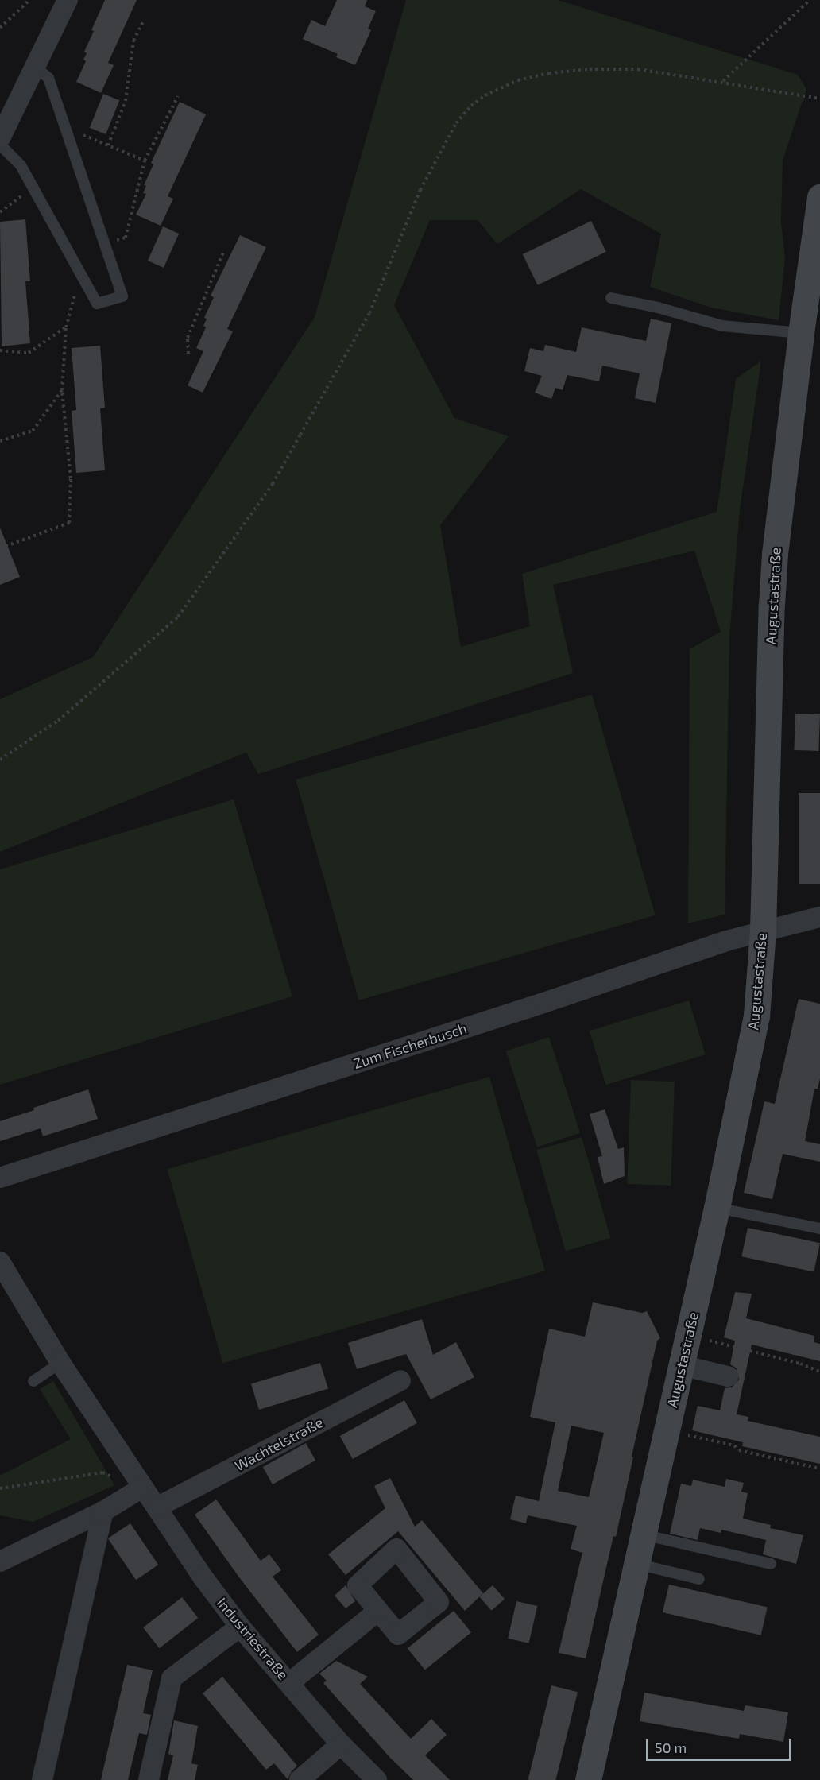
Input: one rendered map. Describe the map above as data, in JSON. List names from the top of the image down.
{
  "streets": {
    "main road": ["Augustastraße"],
    "street": ["Zum Fischerbusch", "Wachtelstraße", "Industriestraße"]
  },
  "crossings": [
    ["Augustastraße", "Zum Fischerbusch"],
    ["Wachtelstraße", "Industriestraße"]
  ],
  "scale_bar": "50 m"
}
